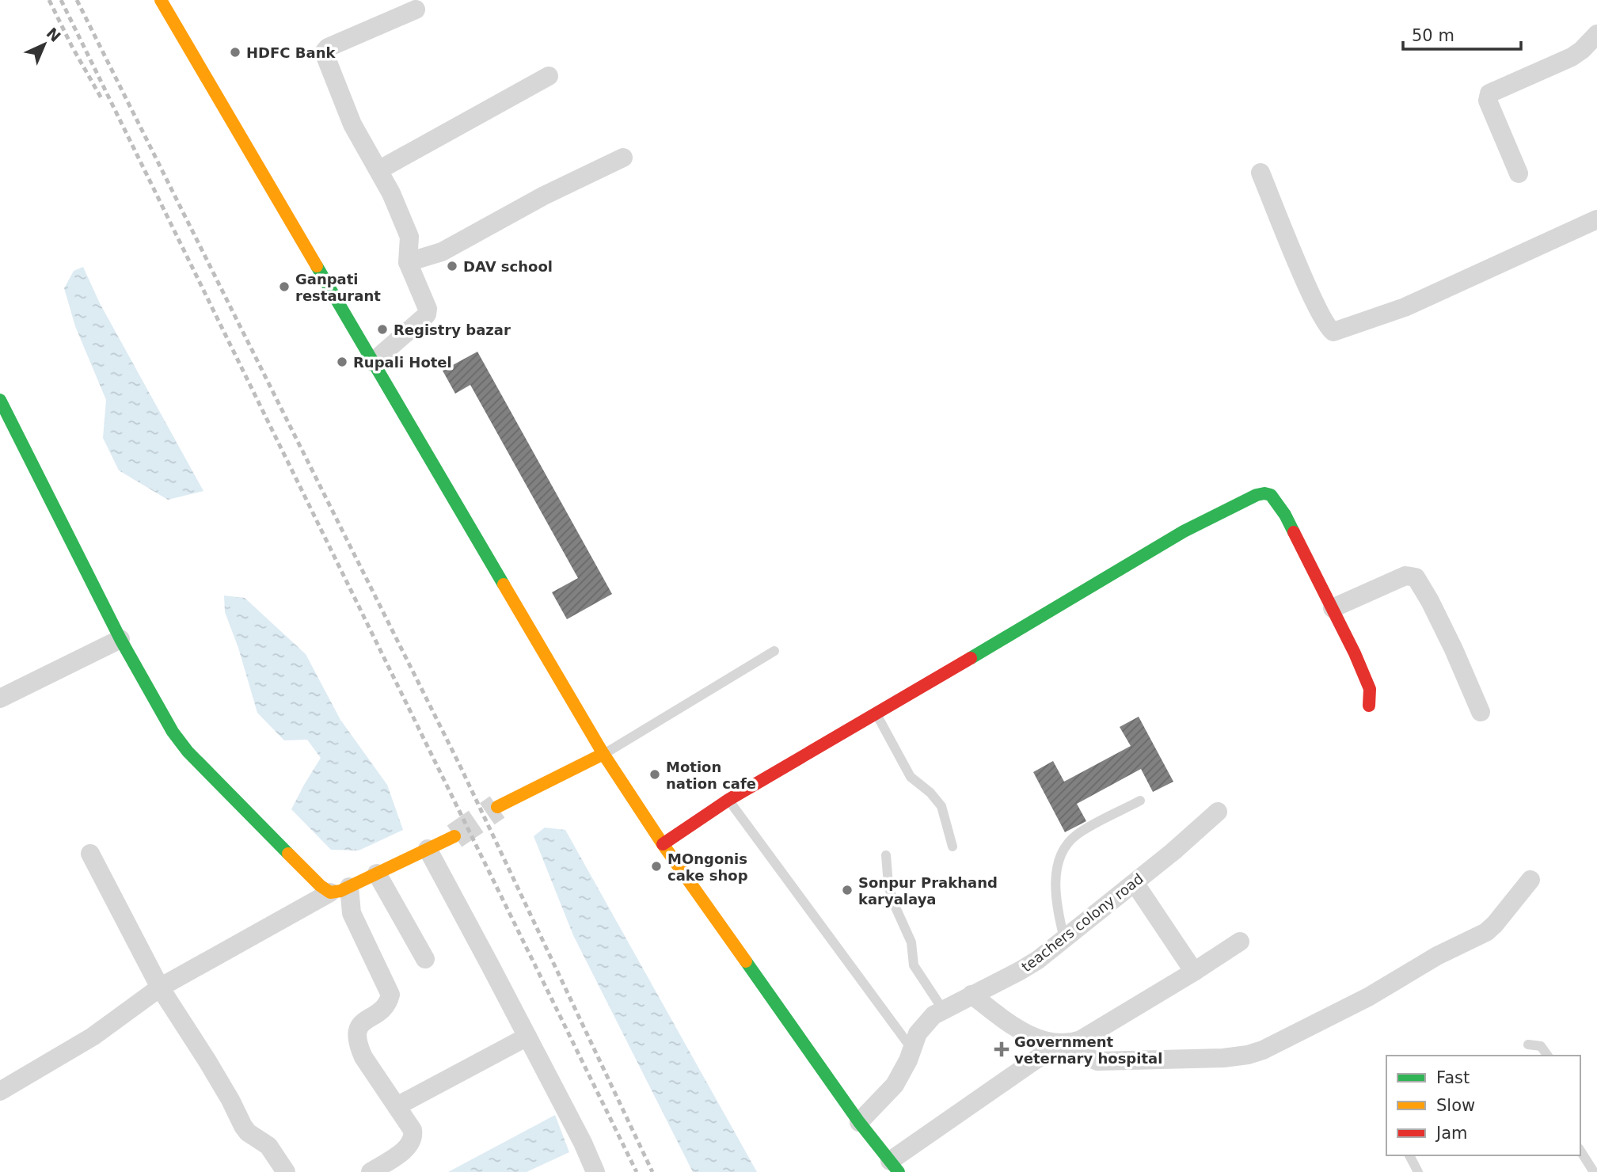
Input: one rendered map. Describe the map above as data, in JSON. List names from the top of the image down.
{
  "streets": {
    "street": ["teachers colony road"]
  },
  "places": {
    "other": [
      "HDFC Bank",
      "DAV school",
      "Ganpati restaurant",
      "Registry bazar",
      "Rupali Hotel",
      "Motion nation cafe",
      "MOngonis cake shop",
      "Sonpur Prakhand karyalaya"
    ],
    "health": ["Government veternary hospital"]
  },
  "legend": ["Fast", "Slow", "Jam"],
  "scale_bar": "50 m",
  "north": "top right"
}
